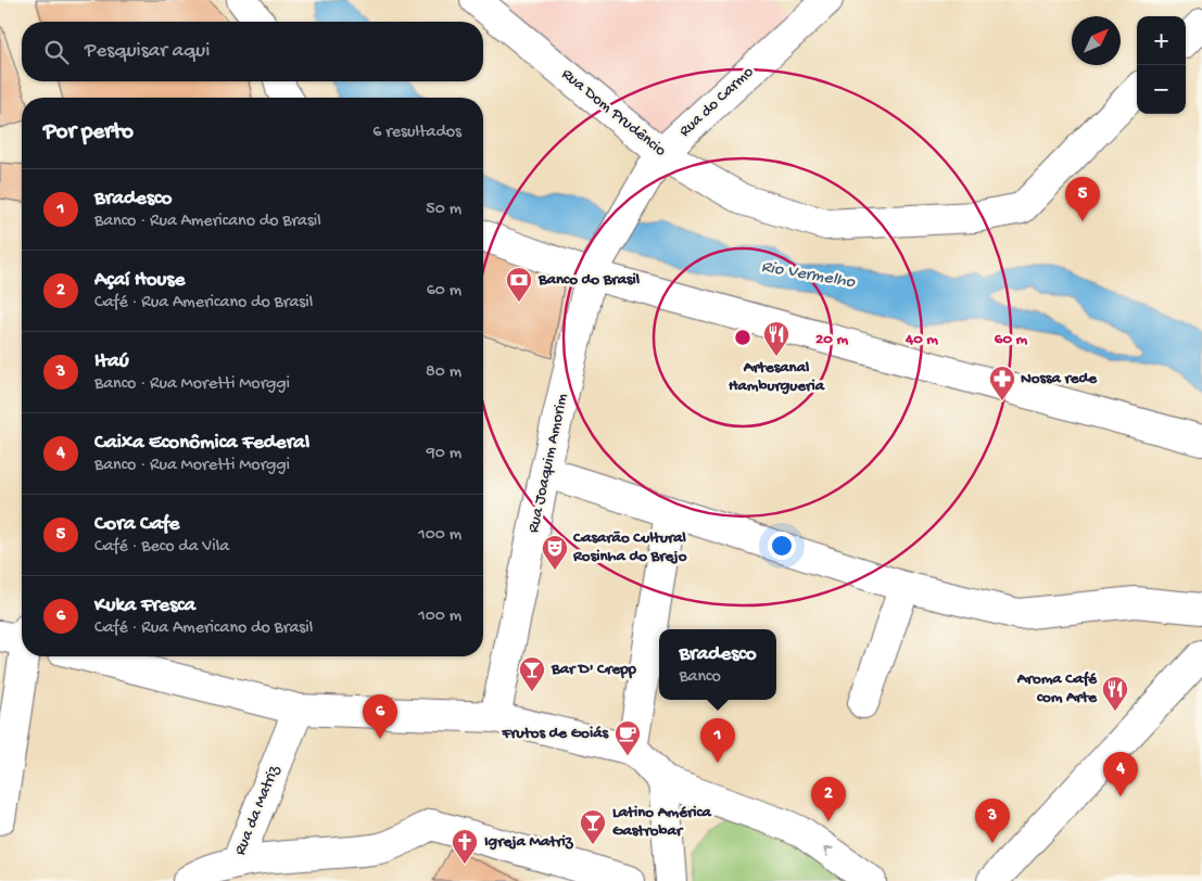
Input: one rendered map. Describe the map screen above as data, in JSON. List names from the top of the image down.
{
  "streets": {
    "street": [
      "Rua do Carmo",
      "Rua Dom Prudêncio",
      "Rua Joaquim Amorim",
      "Rua da Matriz"
    ]
  },
  "crossings": [
    ["Rua do Carmo", "Rua Dom Prudêncio"],
    ["Rua do Carmo", "Rua Joaquim Amorim"]
  ],
  "water": ["Rio Vermelho"],
  "places": {
    "bank": ["Banco do Brasil"],
    "restaurant": ["Artesanal Hamburgueria", "Aroma Café com Arte"],
    "pharmacy": ["Nossa rede"],
    "theatre": ["Casarão Cultural Rosinha do Brejo"],
    "bar": ["Bar D' Crepp", "Latino América Gastrobar"],
    "cafe": ["Frutos de Goiás"],
    "church": ["Igreja Matriz"]
  },
  "north": "top right",
  "page": {
    "map_buttons": ["+", "−"],
    "search": "Pesquisar aqui",
    "heading": ["Por perto", "6 resultados"],
    "list": [
      {
        "mark": "1",
        "name": "Bradesco",
        "note": "Banco · Rua Americano do Brasil",
        "value": "50 m"
      },
      {
        "mark": "2",
        "name": "Açaí House",
        "note": "Café · Rua Americano do Brasil",
        "value": "60 m"
      },
      {
        "mark": "3",
        "name": "Itaú",
        "note": "Banco · Rua Moretti Morggi",
        "value": "80 m"
      },
      {
        "mark": "4",
        "name": "Caixa Econômica Federal",
        "note": "Banco · Rua Moretti Morggi",
        "value": "90 m"
      },
      {
        "mark": "5",
        "name": "Cora Cafe",
        "note": "Café · Beco da Vila",
        "value": "100 m"
      },
      {
        "mark": "6",
        "name": "Kuka Fresca",
        "note": "Café · Rua Americano do Brasil",
        "value": "100 m"
      }
    ],
    "pins": [
      "5",
      "6",
      "1",
      "4",
      "2",
      "3"
    ],
    "popup": ["Bradesco", "Banco"]
  },
  "rings": ["20 m", "40 m", "60 m"]
}
